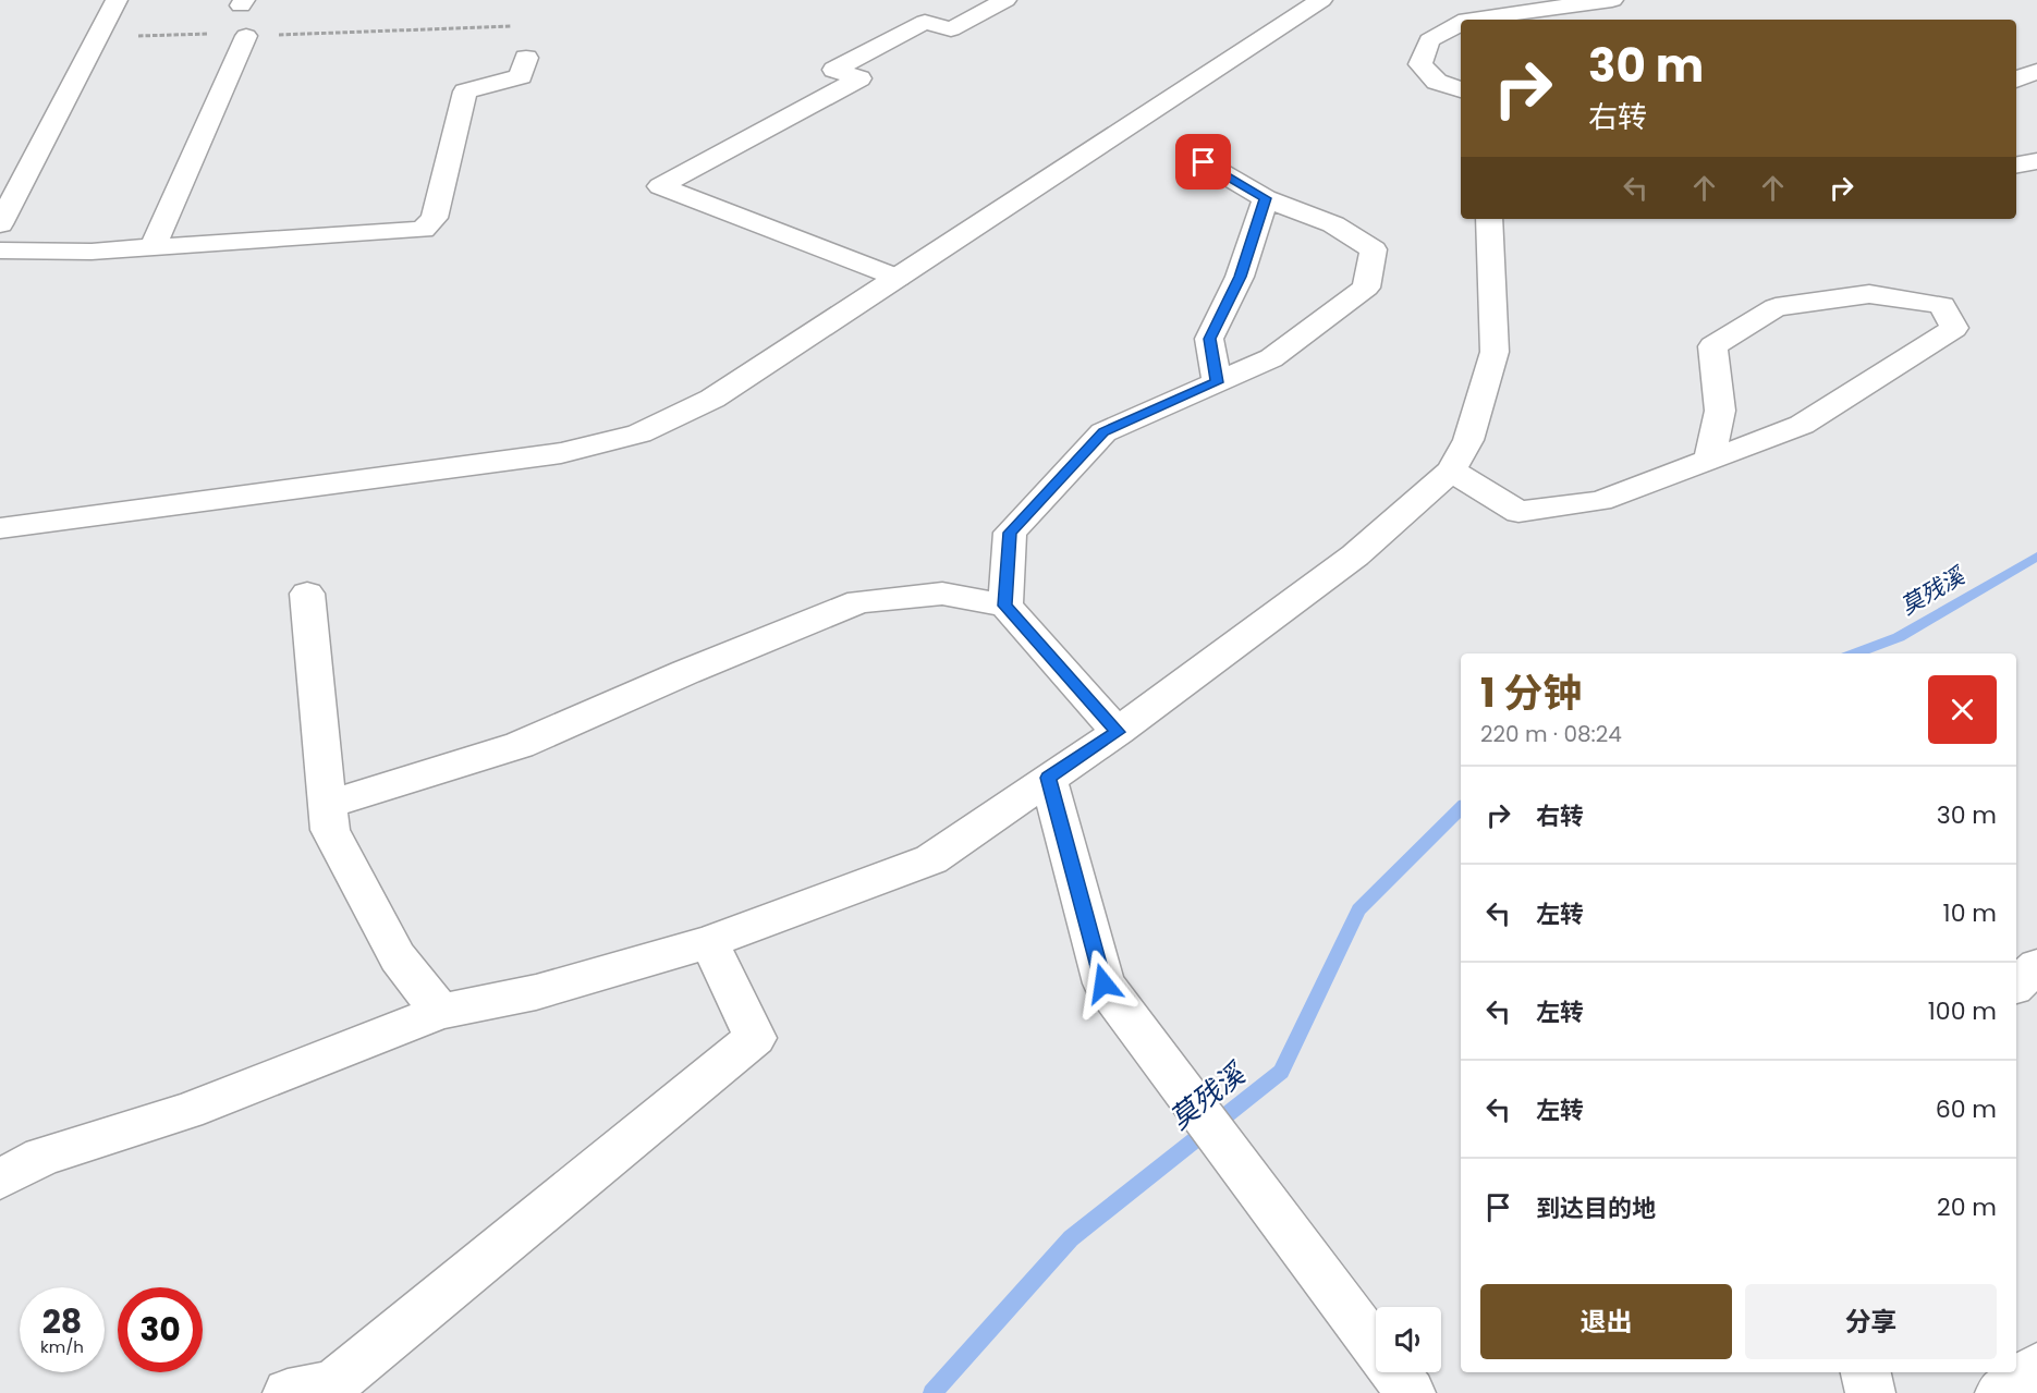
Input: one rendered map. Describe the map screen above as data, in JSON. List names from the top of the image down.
{
  "water": ["莫残溪"],
  "page": {
    "turn": ["30 m", "右转"],
    "heading": ["1 分钟", "220 m · 08:24"],
    "list": [
      {
        "name": "右转",
        "value": "30 m"
      },
      {
        "name": "左转",
        "value": "10 m"
      },
      {
        "name": "左转",
        "value": "100 m"
      },
      {
        "name": "左转",
        "value": "60 m"
      },
      {
        "name": "到达目的地",
        "value": "20 m"
      }
    ],
    "buttons": ["退出", "分享"],
    "speed": "28 km/h",
    "limit": "30"
  }
}
